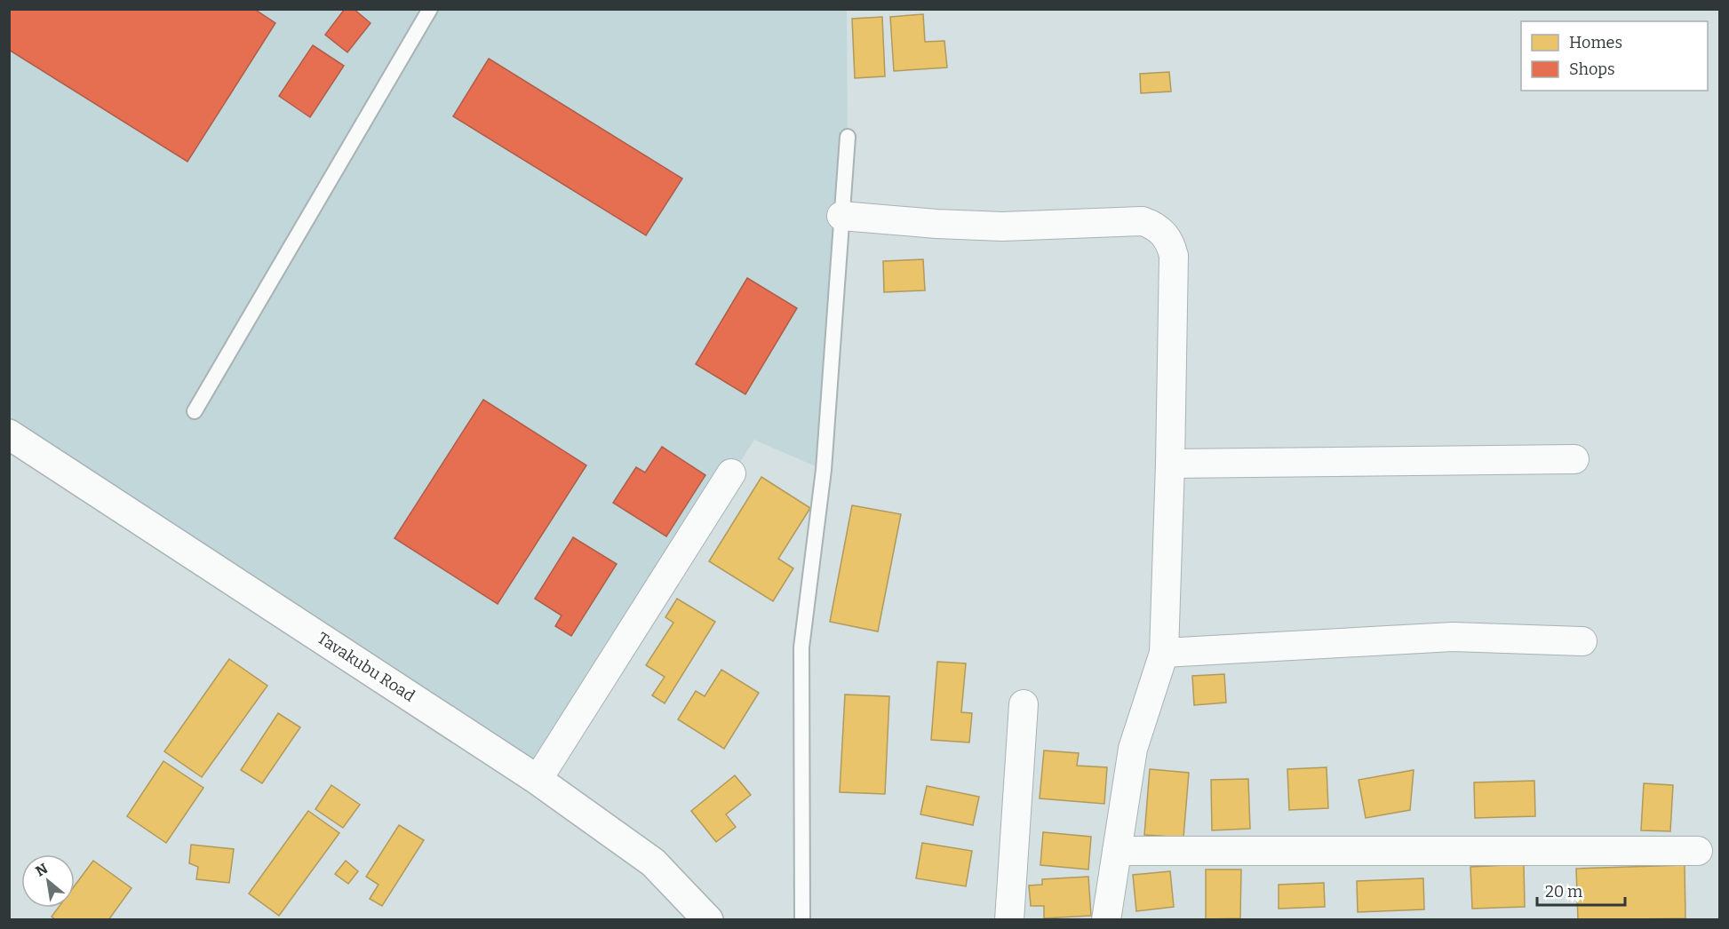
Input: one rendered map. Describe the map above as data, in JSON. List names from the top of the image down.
{
  "streets": {
    "main road": ["Tavakubu Road"]
  },
  "legend": ["Homes", "Shops"],
  "scale_bar": "20 m",
  "north": "top left"
}
